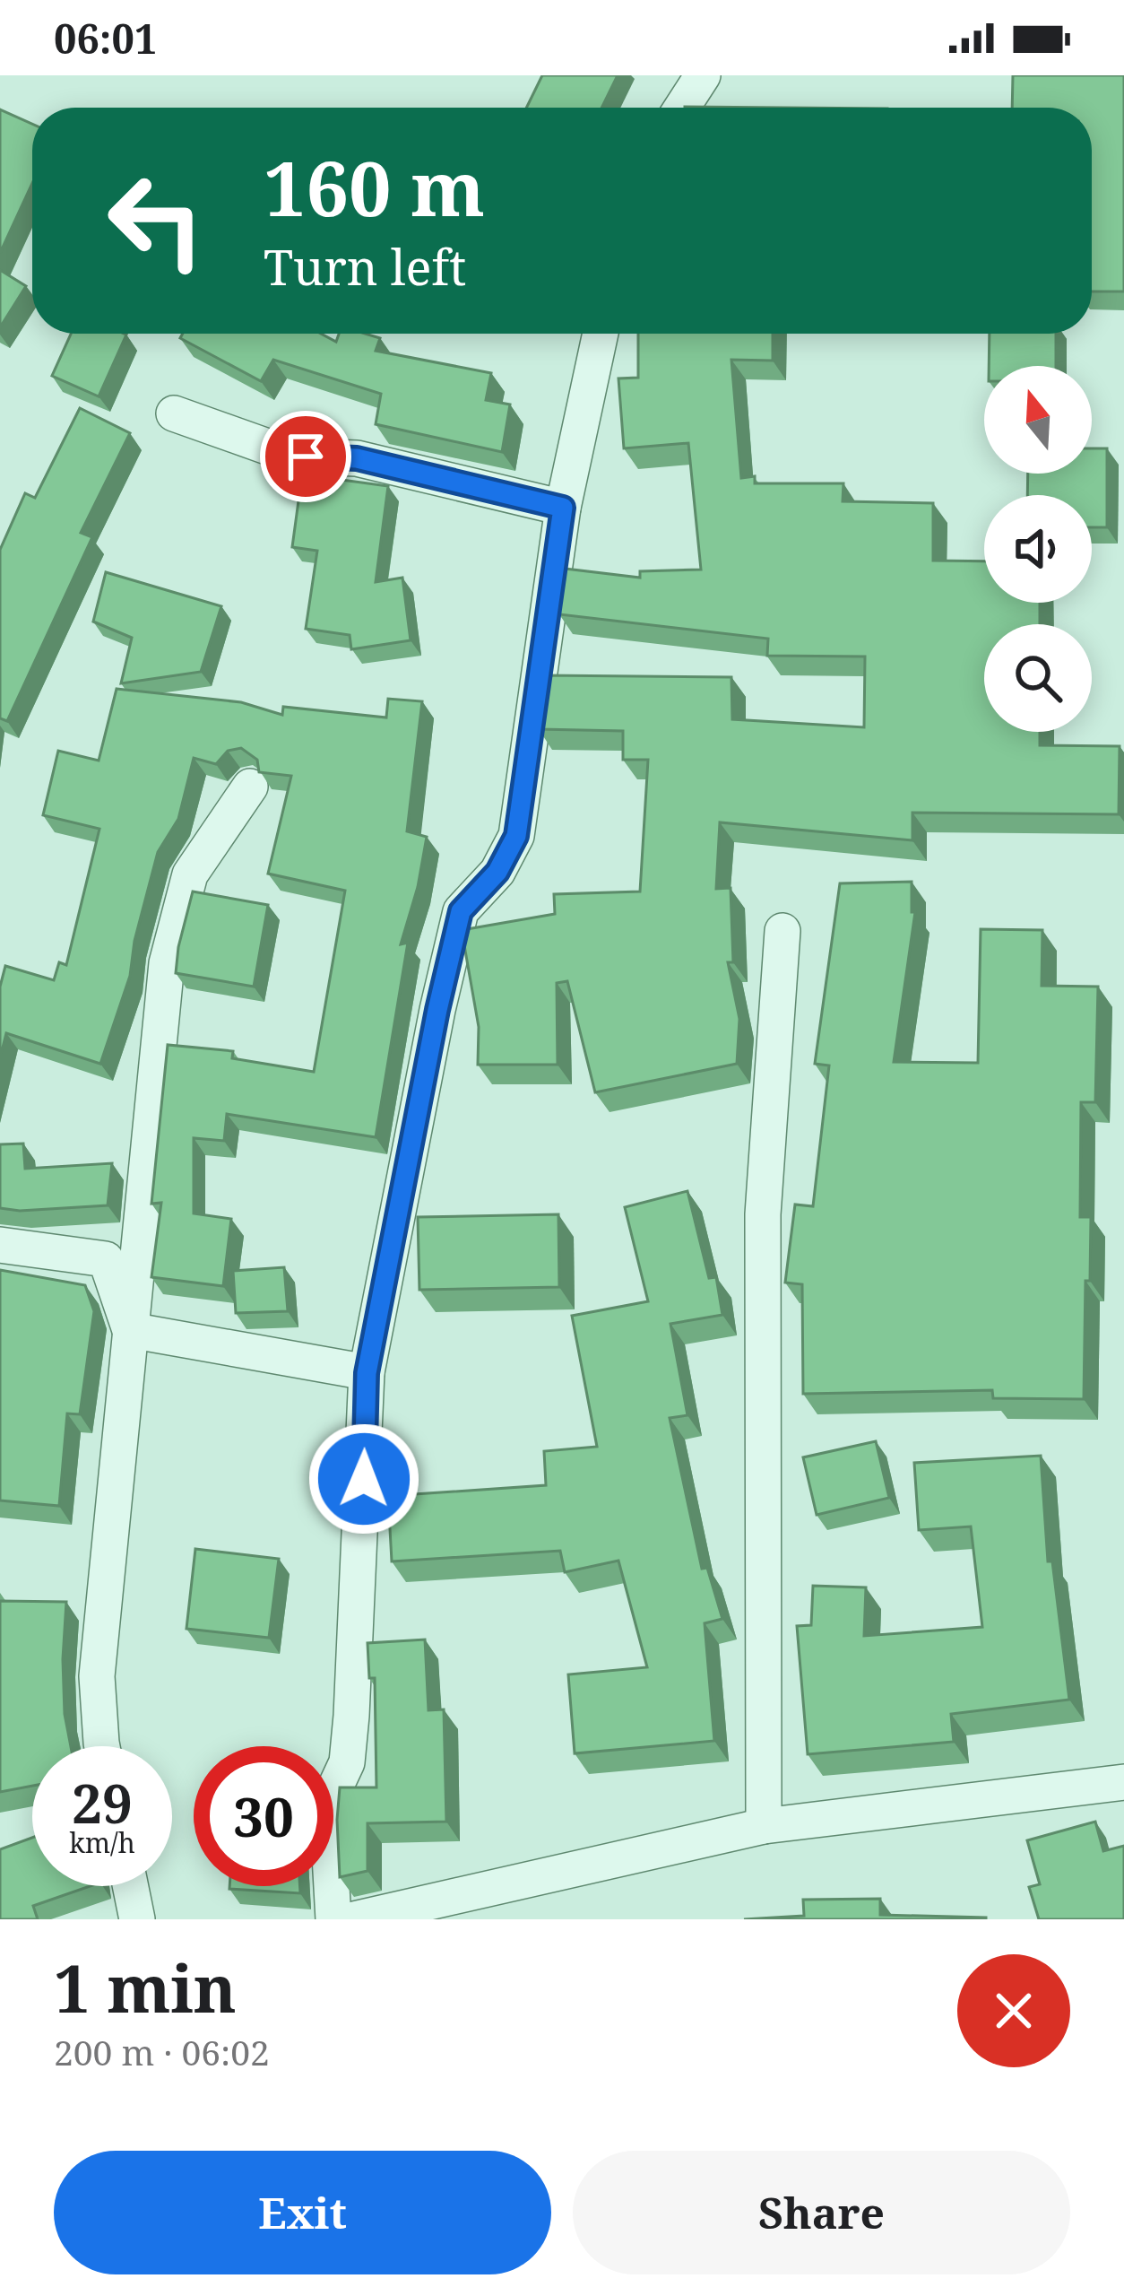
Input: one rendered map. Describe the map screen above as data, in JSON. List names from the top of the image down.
{
  "north": "top",
  "page": {
    "status": "06:01",
    "turn": ["160 m", "Turn left"],
    "speed": "29 km/h",
    "limit": "30",
    "heading": ["1 min", "200 m · 06:02"],
    "buttons": ["Exit", "Share"]
  }
}
